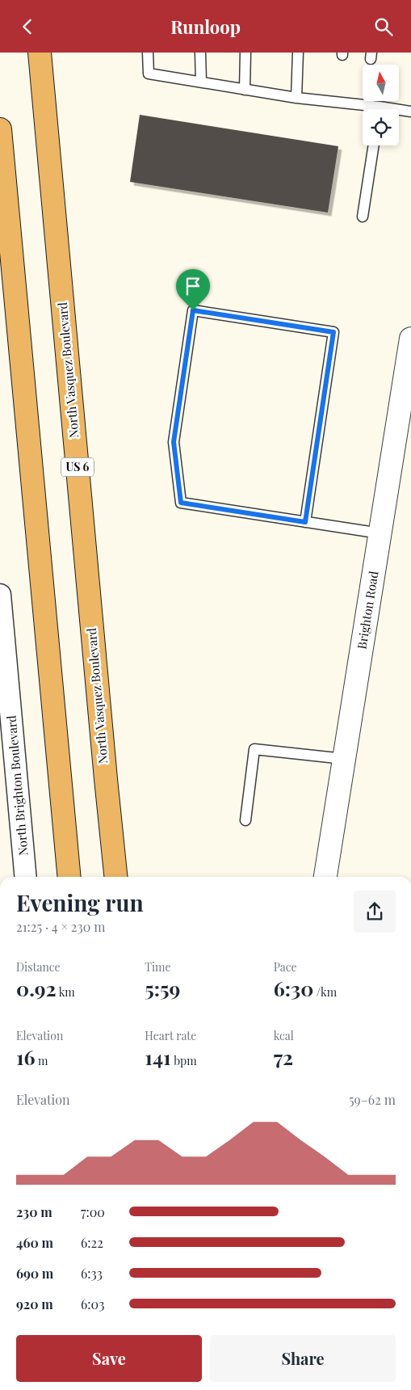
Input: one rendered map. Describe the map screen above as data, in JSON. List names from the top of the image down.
{
  "streets": {
    "highway": ["North Vasquez Boulevard", "US 6"],
    "street": ["Brighton Road", "North Brighton Boulevard"]
  },
  "north": "top",
  "page": {
    "header": "Runloop",
    "heading": ["Evening run", "21:25 · 4 × 230 m"],
    "stats": [
      ["Distance", "0.92 km"],
      ["Time", "5:59"],
      ["Pace", "6:30 /km"],
      ["Elevation", "16 m"],
      ["Heart rate", "141 bpm"],
      ["kcal", "72"]
    ],
    "chart": ["Elevation", "59–62 m"],
    "list": [
      {
        "name": "230 m",
        "note": "7:00"
      },
      {
        "name": "460 m",
        "note": "6:22"
      },
      {
        "name": "690 m",
        "note": "6:33"
      },
      {
        "name": "920 m",
        "note": "6:03"
      }
    ],
    "buttons": ["Save", "Share"]
  }
}
